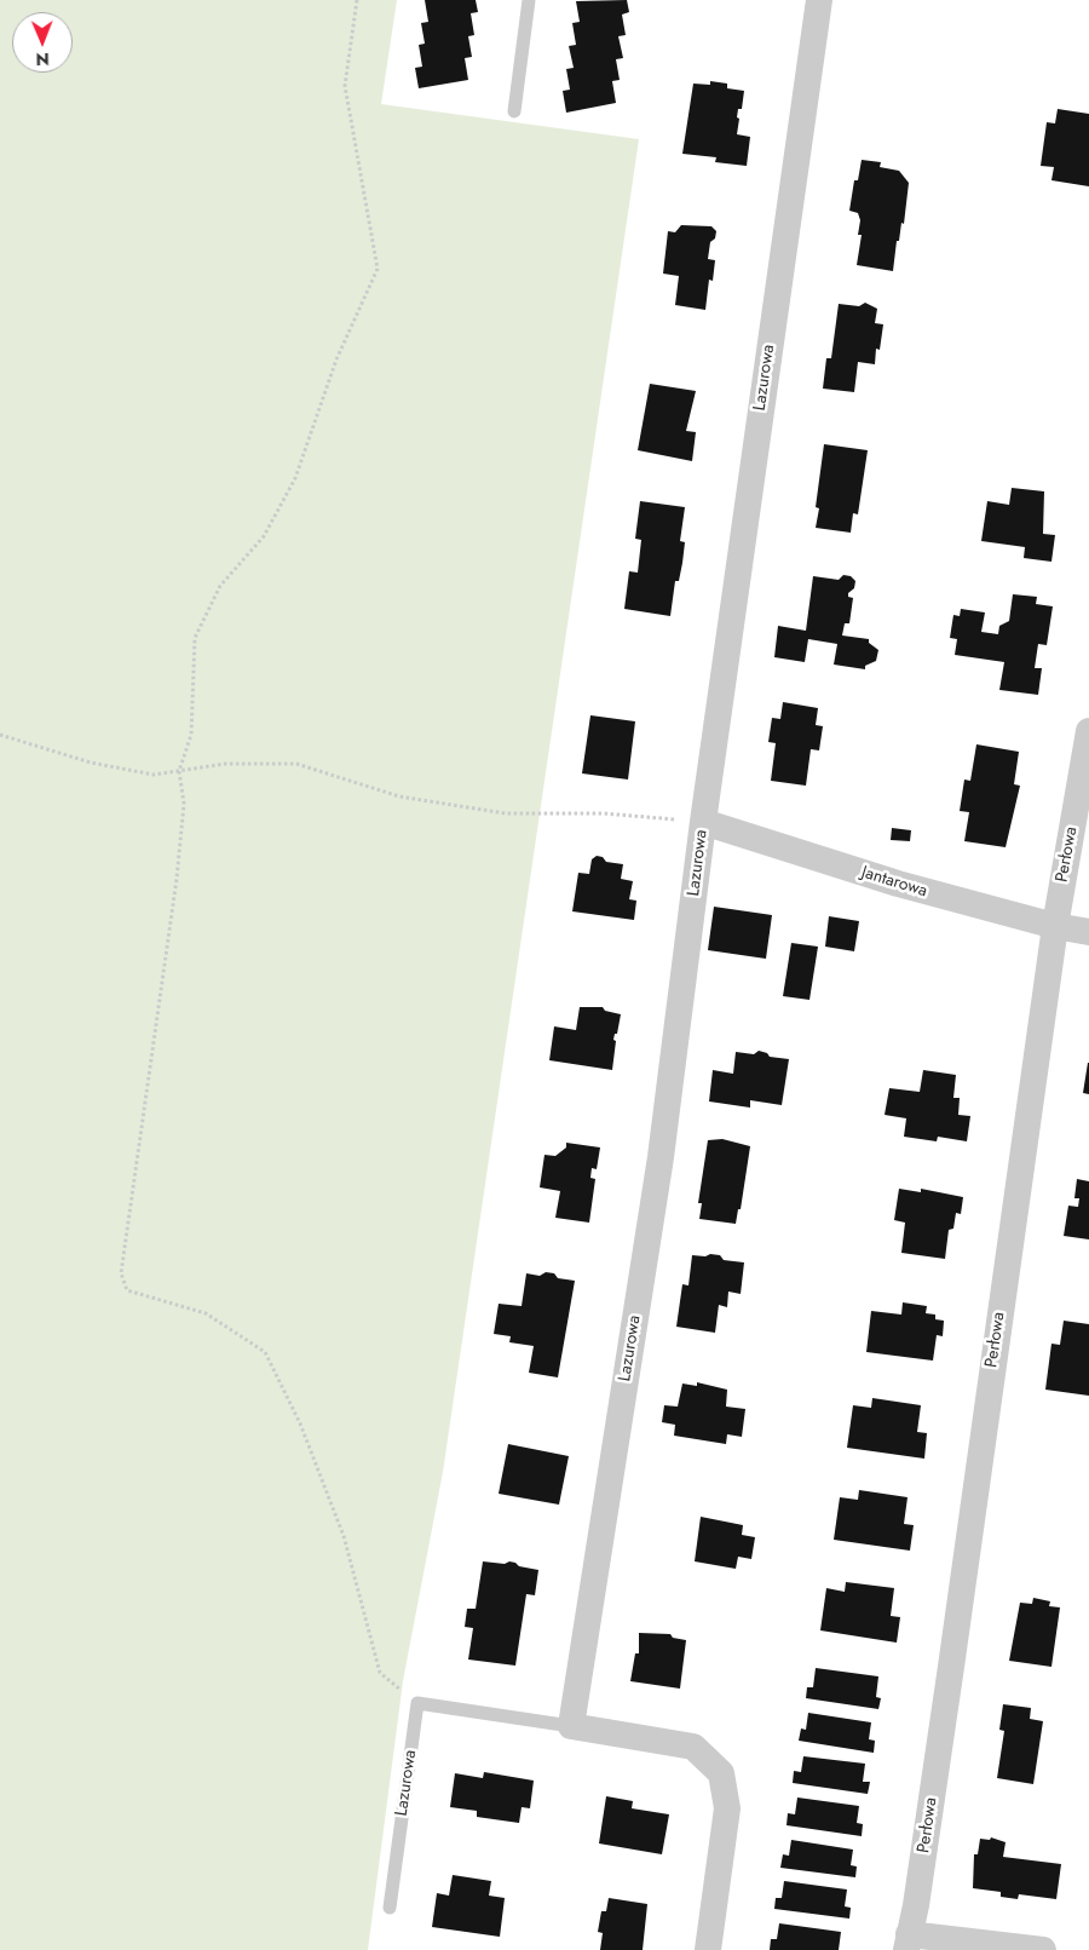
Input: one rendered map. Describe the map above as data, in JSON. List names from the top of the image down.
{
  "streets": {
    "street": ["Lazurowa", "Perłowa", "Jantarowa"]
  },
  "crossings": [
    ["Lazurowa", "Jantarowa"],
    ["Perłowa", "Jantarowa"]
  ],
  "north": "bottom"
}
